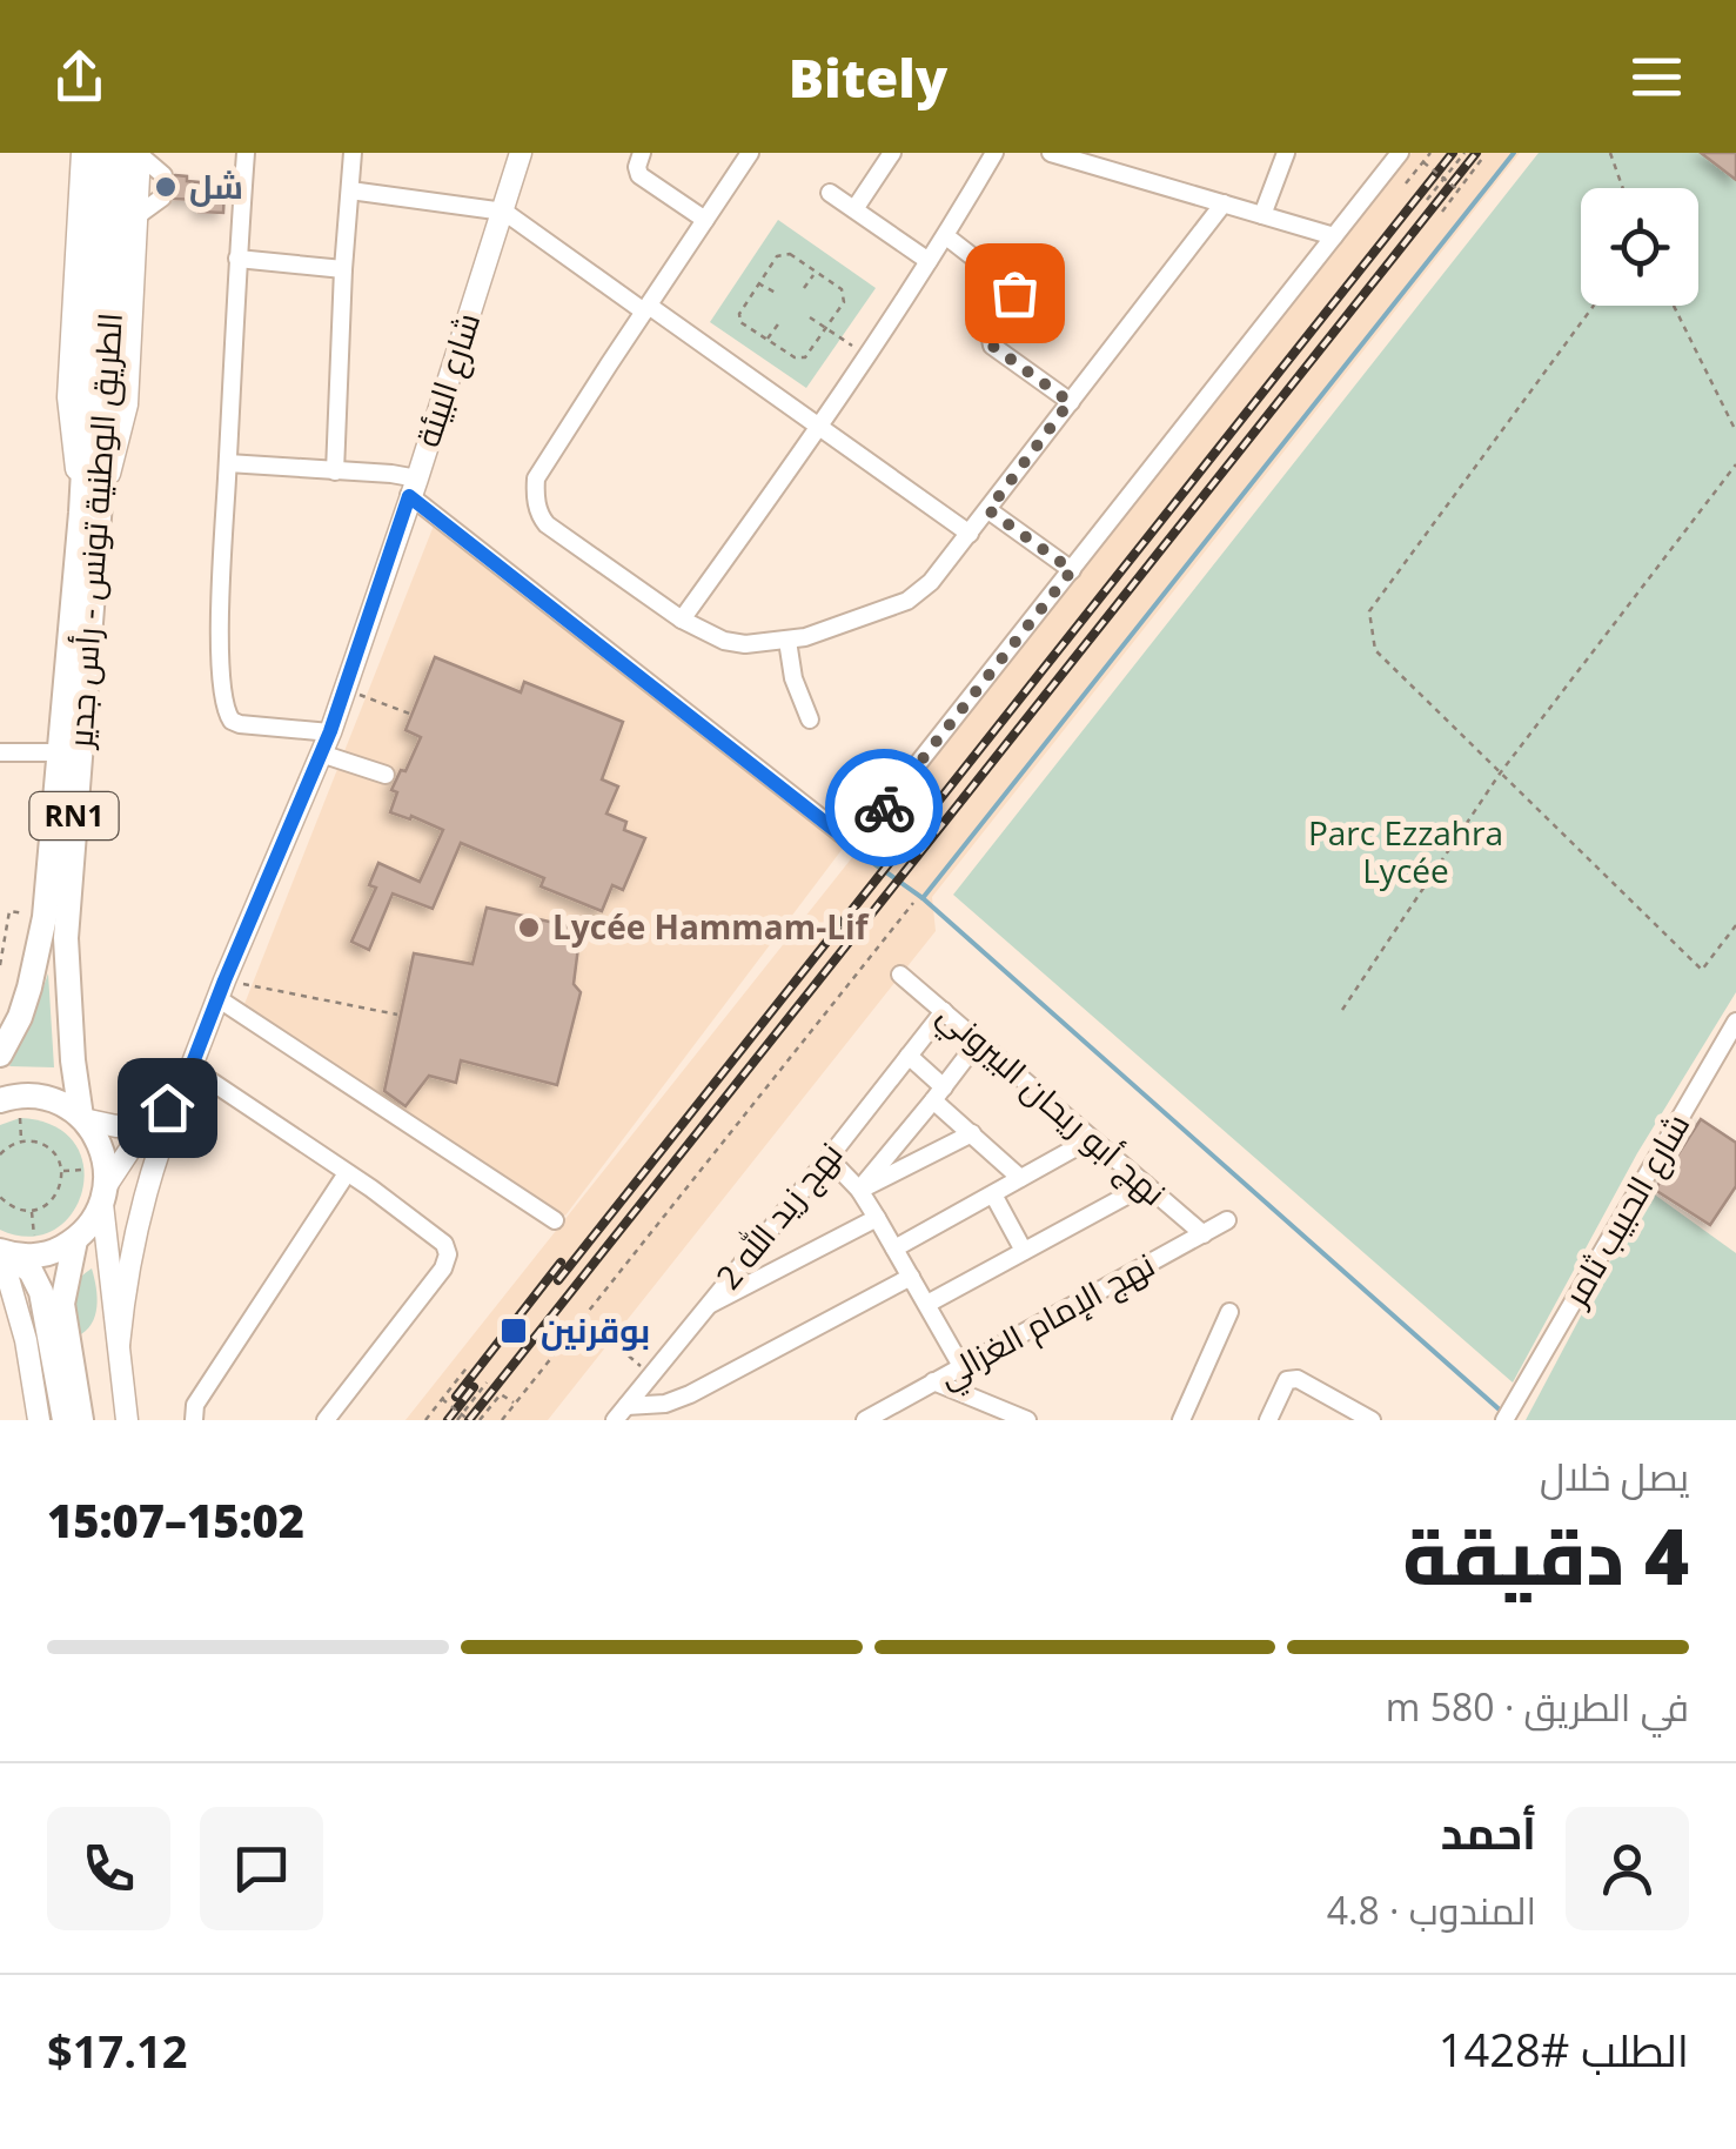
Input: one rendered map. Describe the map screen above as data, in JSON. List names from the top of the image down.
{
  "streets": {
    "highway": ["الطريق الوطنية تونس - رأس جدير", "RN1"],
    "main road": ["شارع البيئة"],
    "street": [
      "نهج أبو ريحان البيروني",
      "شارع الحبيب ثامر",
      "نهج زيد الله 2",
      "نهج الإمام الغزالي"
    ]
  },
  "crossings": [
    ["شارع البيئة", "RN1"],
    ["الطريق الوطنية تونس - رأس جدير", "RN1"],
    ["نهج أبو ريحان البيروني", "نهج زيد الله 2"],
    ["نهج أبو ريحان البيروني", "نهج الإمام الغزالي"]
  ],
  "parks": ["Parc Ezzahra Lycée"],
  "places": {
    "other": ["شل", "Lycée Hammam-Lif"],
    "transit": ["بوقرنين"]
  },
  "page": {
    "header": "Bitely",
    "heading": ["4 دقيقة", "يصل خلال", "15:02–15:07"],
    "panel": [
      "أحمد",
      "المندوب · 4.8",
      "الطلب #1428",
      "$17.12"
    ],
    "bar": "في الطريق · 580 m"
  }
}
